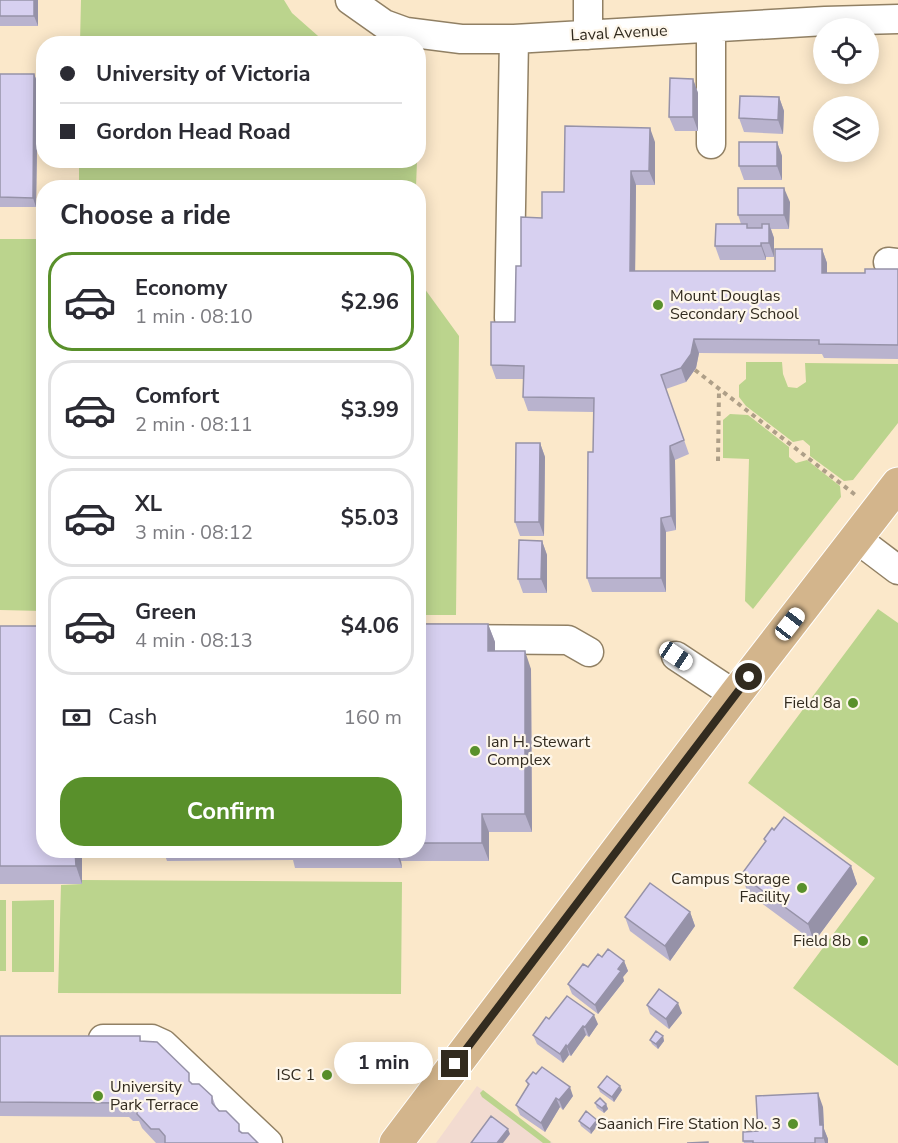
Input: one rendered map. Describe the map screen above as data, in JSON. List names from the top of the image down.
{
  "streets": {
    "street": ["Laval Avenue"]
  },
  "places": [
    "Mount Douglas Secondary School",
    "Field 8a",
    "Ian H. Stewart Complex",
    "Campus Storage Facility",
    "Field 8b",
    "ISC 1",
    "University Park Terrace",
    "Saanich Fire Station No. 3"
  ],
  "page": {
    "banner": ["University of Victoria", "Gordon Head Road"],
    "heading": "Choose a ride",
    "list": [
      {
        "name": "Economy",
        "note": "1 min · 08:10",
        "value": "$2.96"
      },
      {
        "name": "Comfort",
        "note": "2 min · 08:11",
        "value": "$3.99"
      },
      {
        "name": "XL",
        "note": "3 min · 08:12",
        "value": "$5.03"
      },
      {
        "name": "Green",
        "note": "4 min · 08:13",
        "value": "$4.06"
      }
    ],
    "pay": ["Cash", "160 m"],
    "buttons": "Confirm",
    "bubble": "1 min"
  }
}
